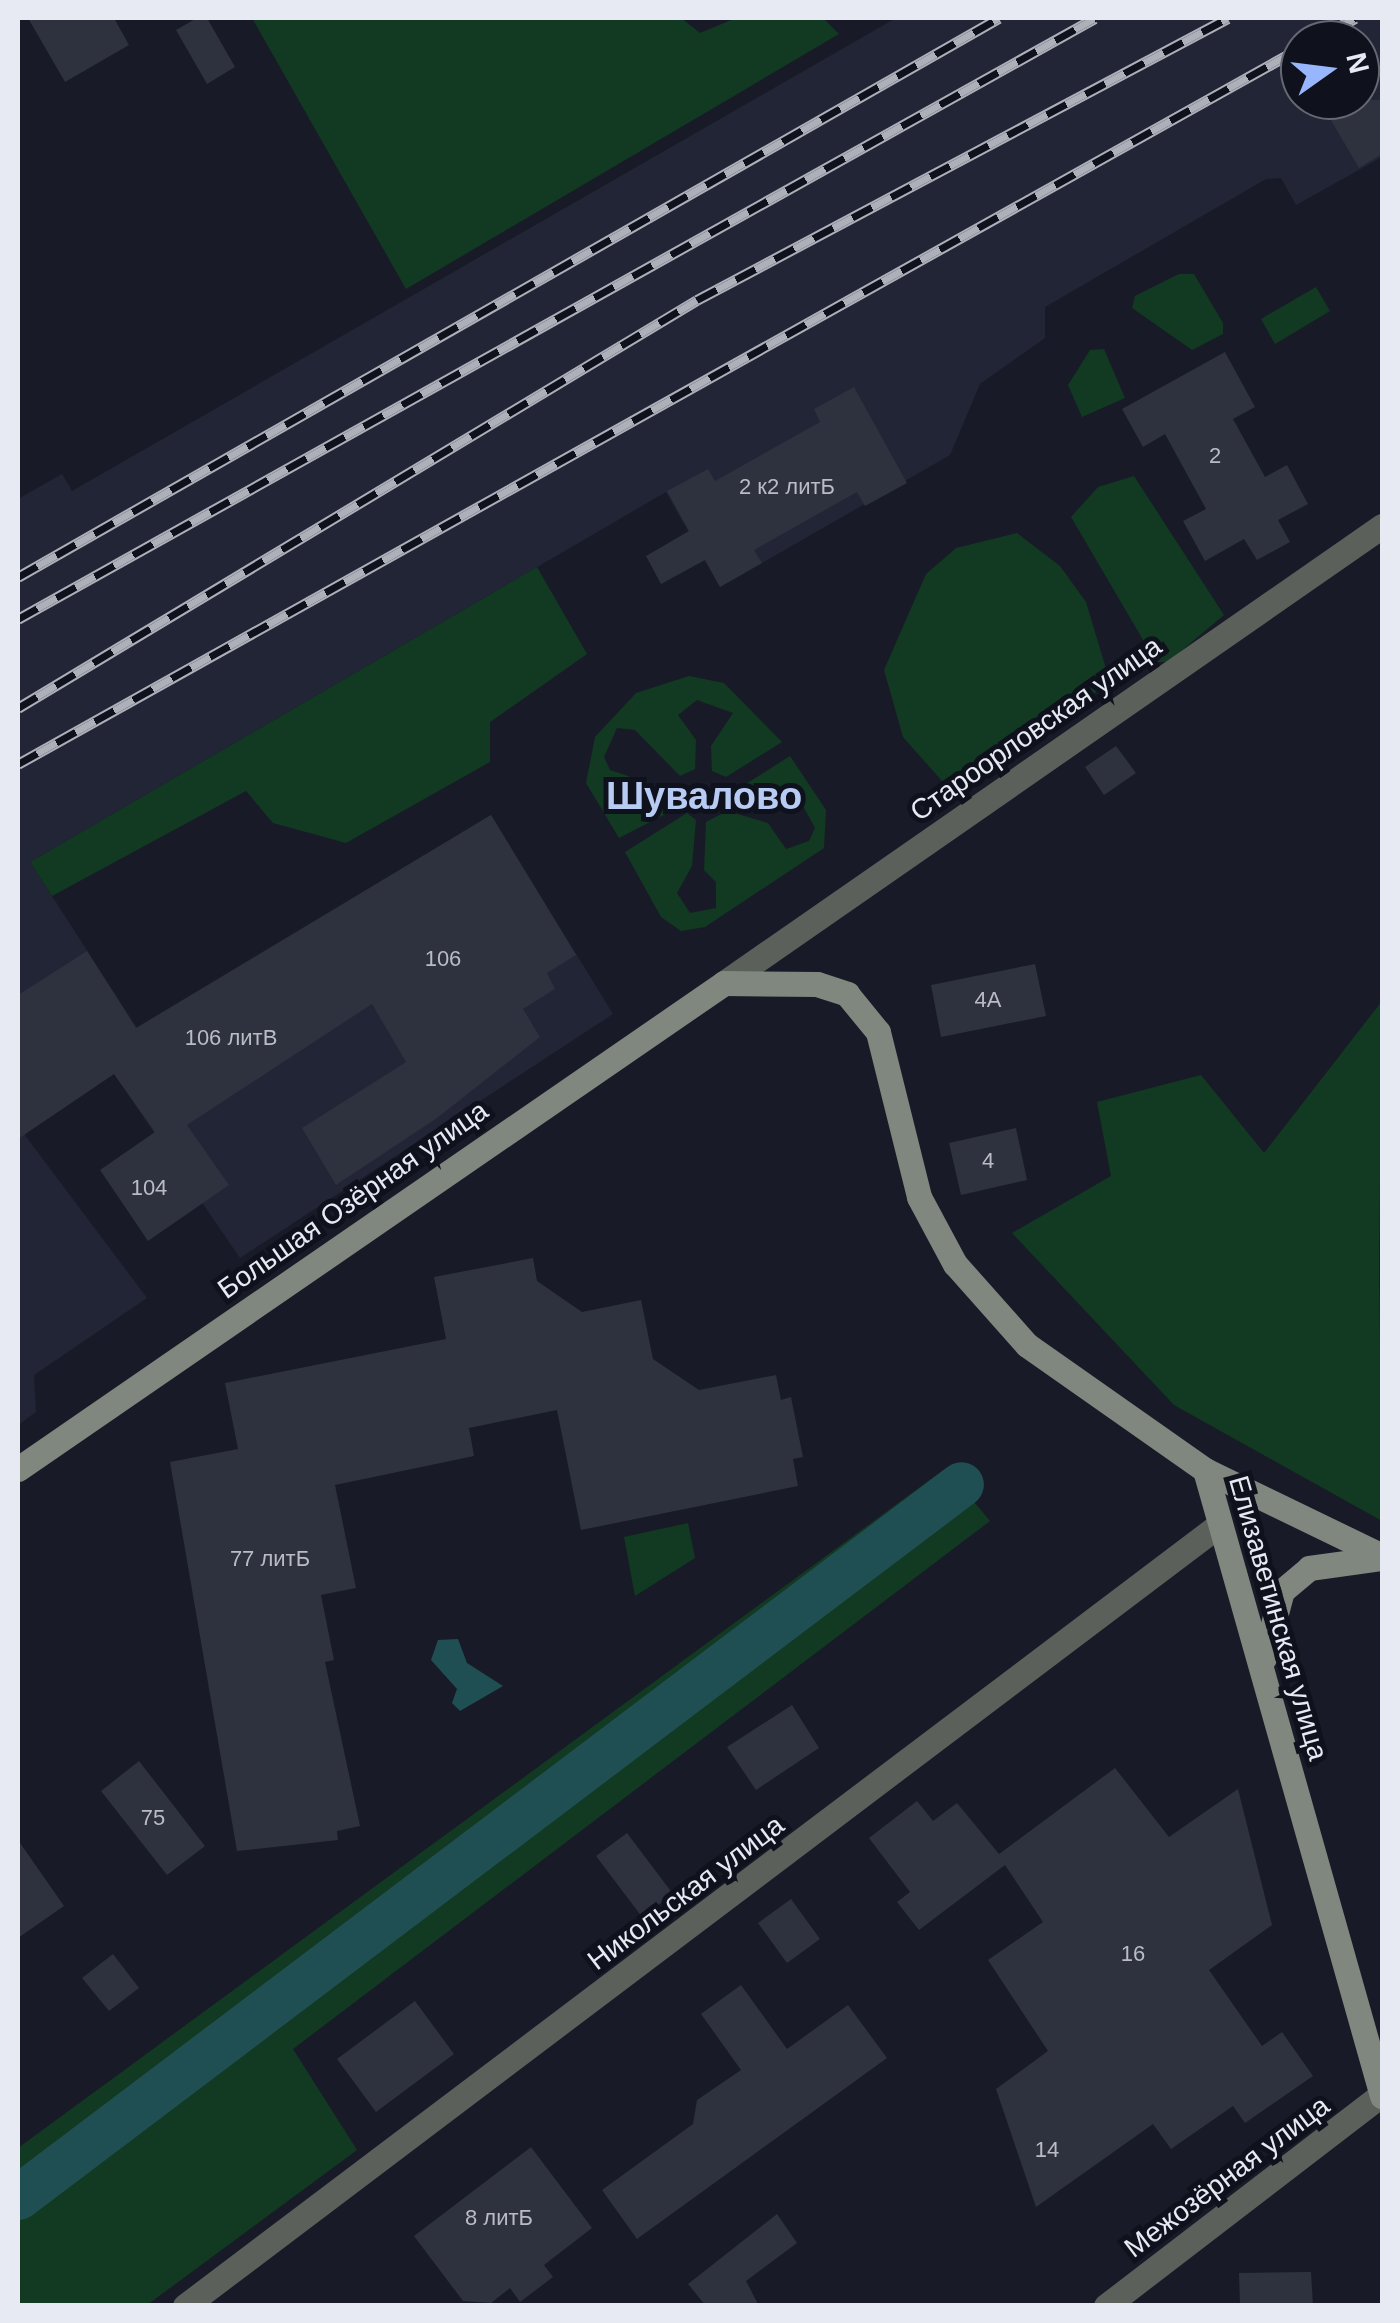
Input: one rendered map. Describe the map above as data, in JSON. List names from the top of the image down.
{
  "streets": {
    "street": [
      "Староорловская улица",
      "Большая Озёрная улица",
      "Елизаветинская улица",
      "Никольская улица",
      "Межозёрная улица"
    ]
  },
  "crossings": [
    ["Староорловская улица", "Большая Озёрная улица"],
    ["Староорловская улица", "Елизаветинская улица"],
    ["Большая Озёрная улица", "Елизаветинская улица"],
    ["Елизаветинская улица", "Никольская улица"],
    ["Елизаветинская улица", "Межозёрная улица"]
  ],
  "districts": ["Шувалово"],
  "house_numbers": [
    "2",
    "2 к2 литБ",
    "106",
    "4А",
    "106 литВ",
    "4",
    "104",
    "77 литБ",
    "75",
    "16",
    "14",
    "8 литБ"
  ],
  "north": "right"
}
